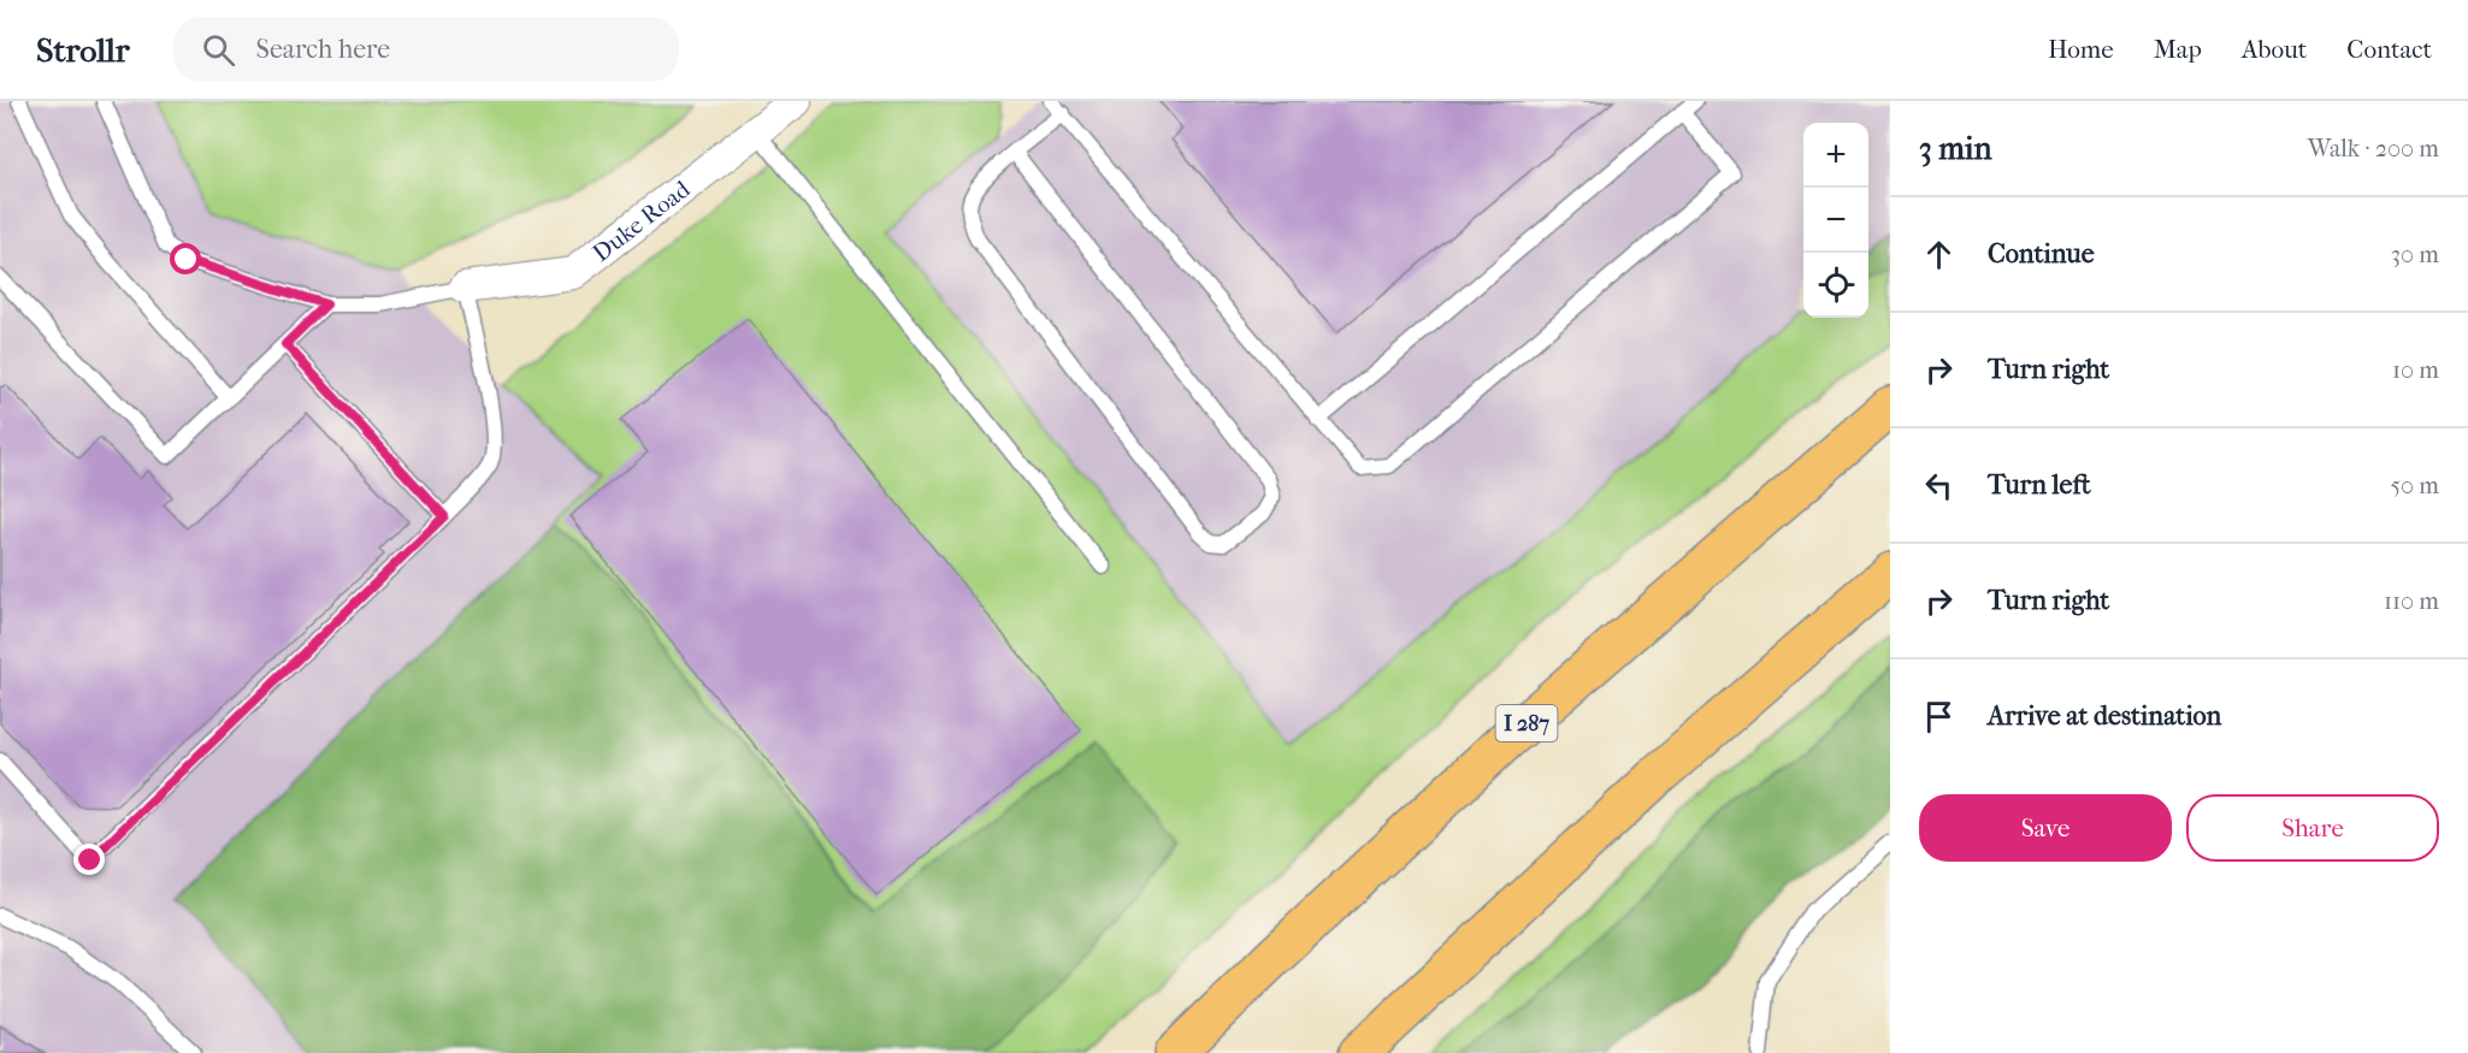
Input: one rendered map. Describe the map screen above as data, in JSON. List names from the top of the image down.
{
  "streets": {
    "highway": ["I 287"],
    "street": ["Duke Road"]
  },
  "page": {
    "header": "Strollr",
    "search": "Search here",
    "nav": [
      "Home",
      "Map",
      "About",
      "Contact"
    ],
    "heading": ["3 min", "Walk · 200 m"],
    "map_buttons": ["+", "−"],
    "list": [
      ["Continue", "30 m"],
      ["Turn right", "10 m"],
      ["Turn left", "50 m"],
      ["Turn right", "110 m"],
      "Arrive at destination"
    ],
    "buttons": ["Save", "Share"]
  }
}
